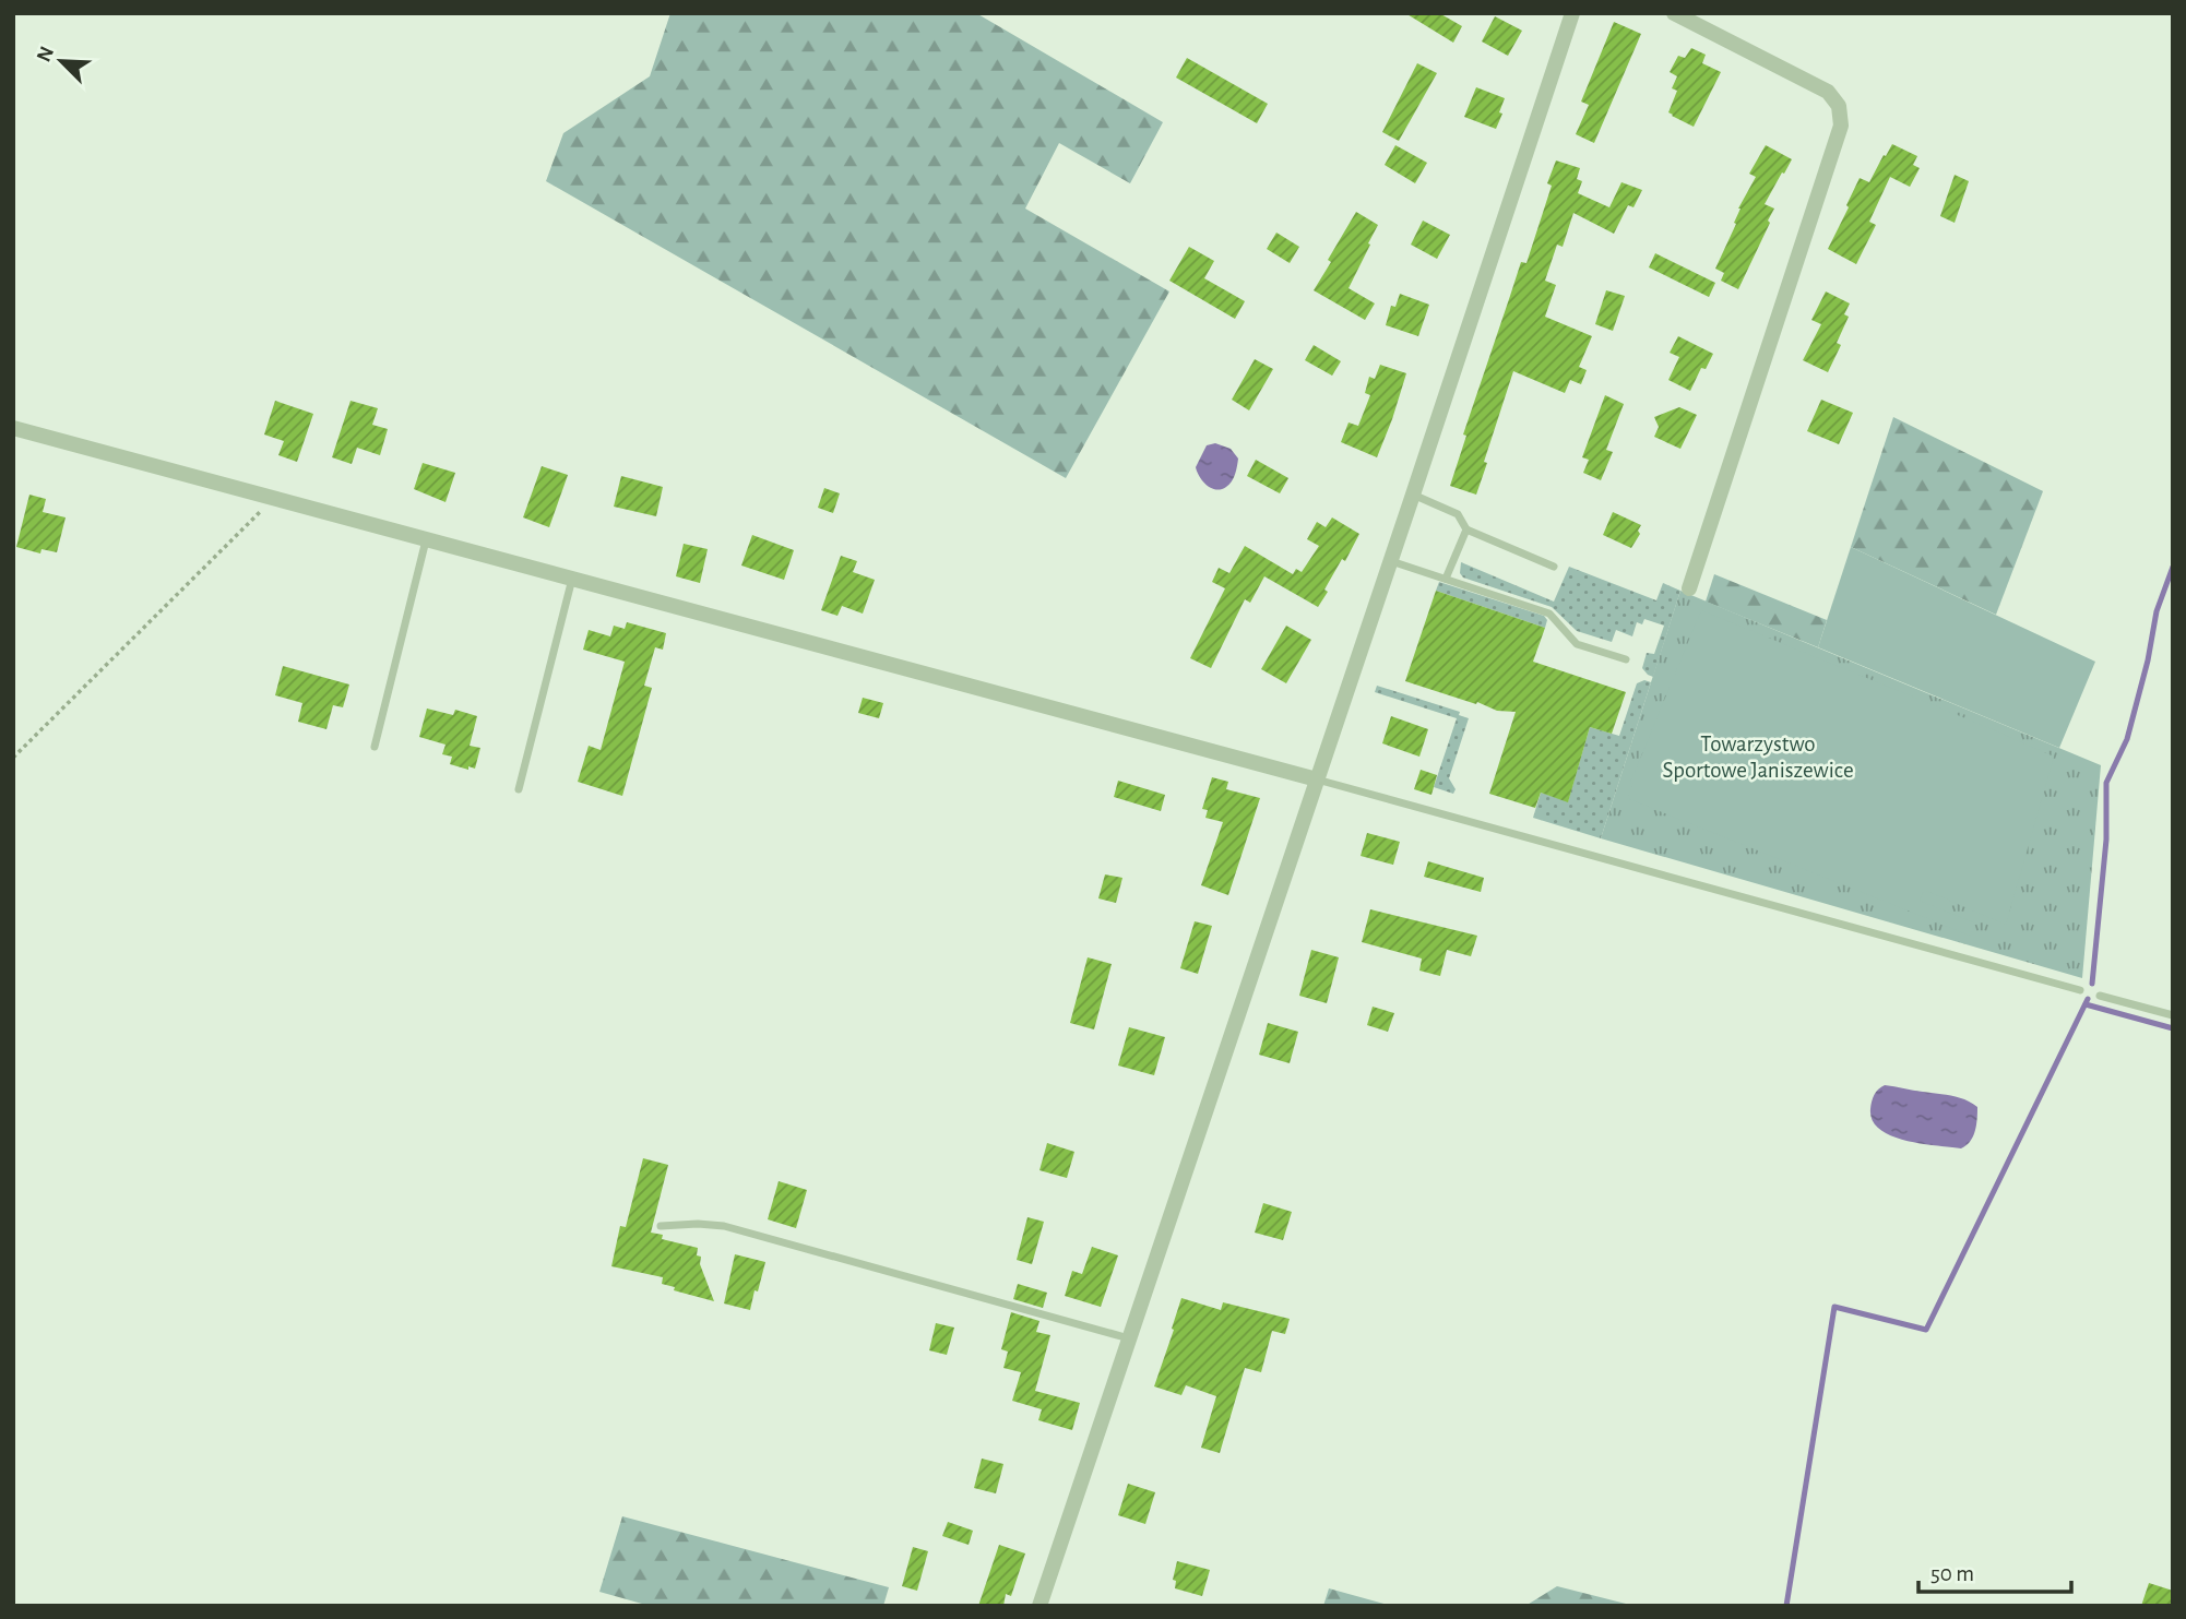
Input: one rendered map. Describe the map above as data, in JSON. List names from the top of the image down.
{
  "parks": ["Towarzystwo Sportowe Janiszewice"],
  "scale_bar": "50 m",
  "north": "top left"
}
